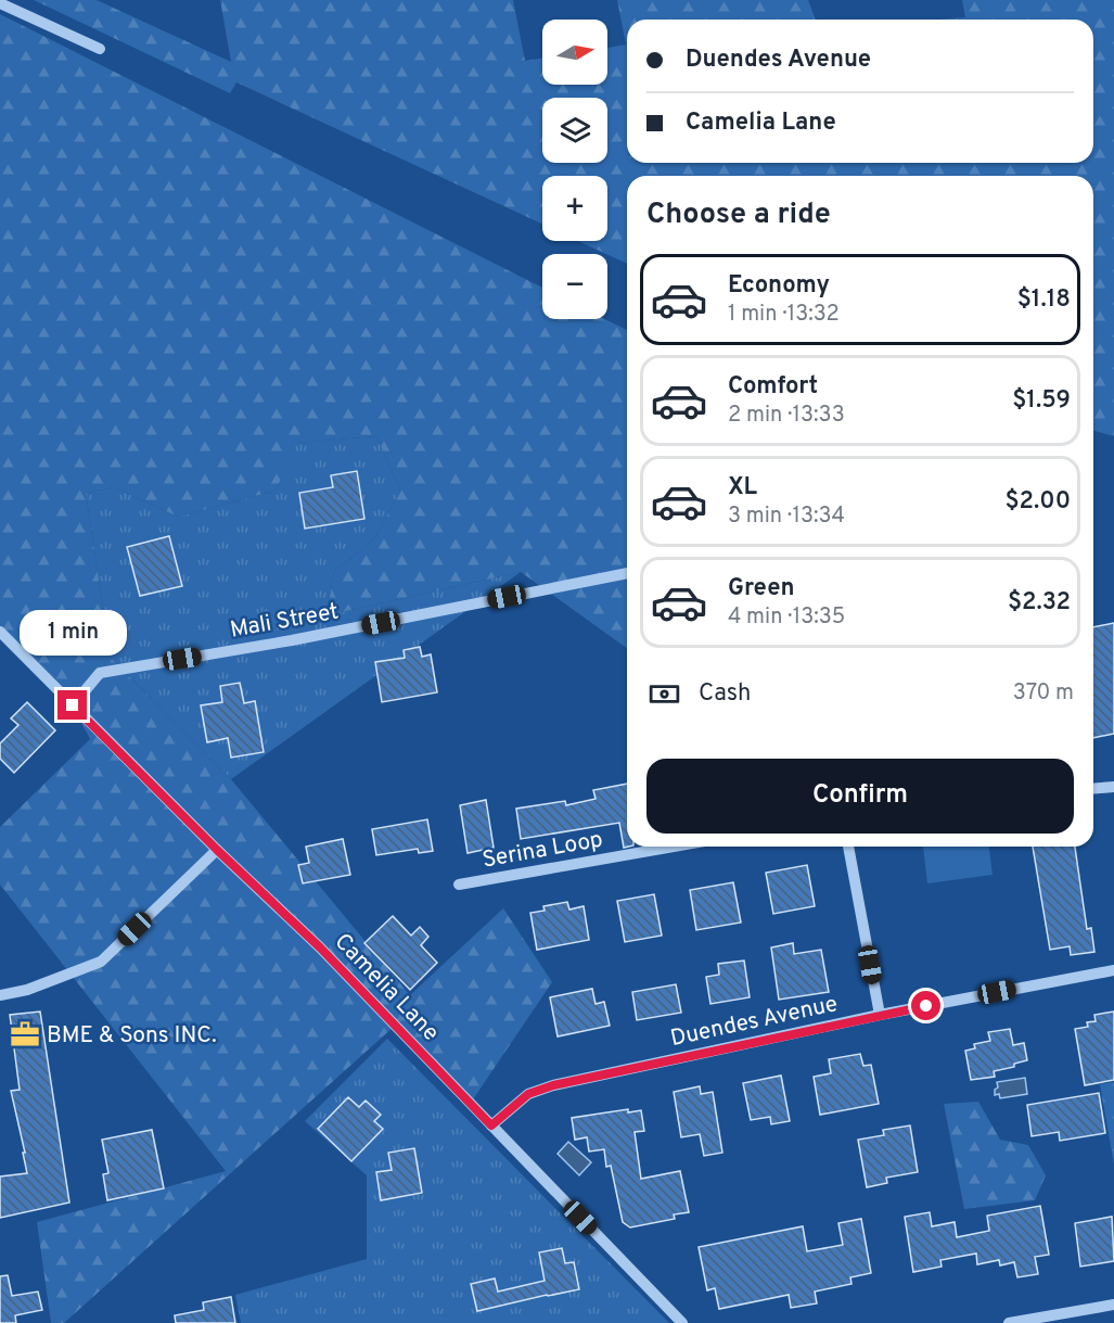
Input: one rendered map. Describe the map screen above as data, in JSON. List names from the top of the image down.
{
  "streets": {
    "street": [
      "Mali Street",
      "Serina Loop",
      "Camelia Lane",
      "Duendes Avenue"
    ]
  },
  "crossings": [
    ["Mali Street", "Camelia Lane"],
    ["Camelia Lane", "Duendes Avenue"]
  ],
  "places": {
    "office": ["BME & Sons INC."]
  },
  "north": "right",
  "page": {
    "map_buttons": ["+", "−"],
    "banner": ["Duendes Avenue", "Camelia Lane"],
    "heading": "Choose a ride",
    "list": [
      {
        "name": "Economy",
        "note": "1 min · 13:32",
        "value": "$1.18"
      },
      {
        "name": "Comfort",
        "note": "2 min · 13:33",
        "value": "$1.59"
      },
      {
        "name": "XL",
        "note": "3 min · 13:34",
        "value": "$2.00"
      },
      {
        "name": "Green",
        "note": "4 min · 13:35",
        "value": "$2.32"
      }
    ],
    "bubble": "1 min",
    "pay": ["Cash", "370 m"],
    "buttons": "Confirm"
  }
}
